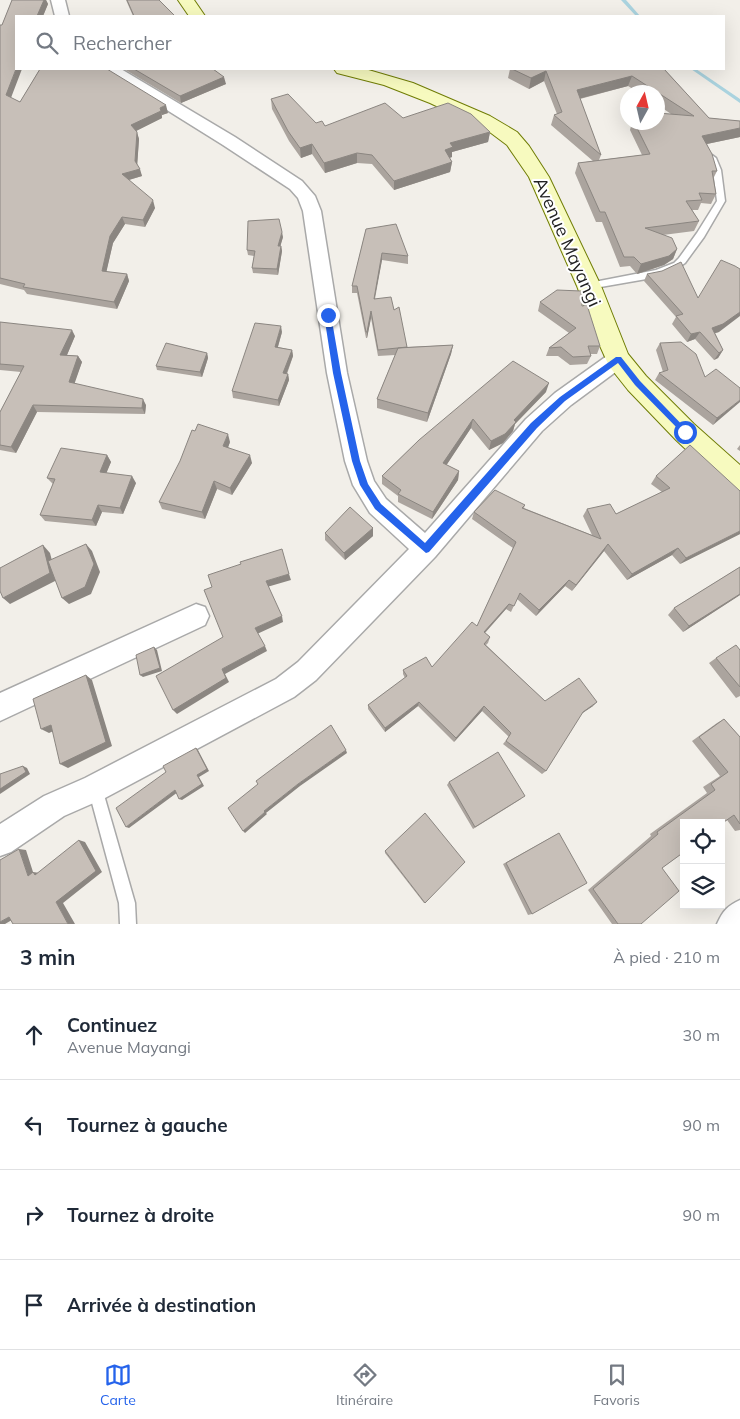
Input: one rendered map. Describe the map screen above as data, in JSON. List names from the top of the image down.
{
  "streets": {
    "street": ["Avenue Mayangi"]
  },
  "north": "top",
  "page": {
    "search": "Rechercher",
    "heading": ["3 min", "À pied · 210 m"],
    "list": [
      ["Continuez", "Avenue Mayangi", "30 m"],
      ["Tournez à gauche", "90 m"],
      ["Tournez à droite", "90 m"],
      "Arrivée à destination"
    ],
    "nav": ["Carte", "Itinéraire", "Favoris"]
  }
}
